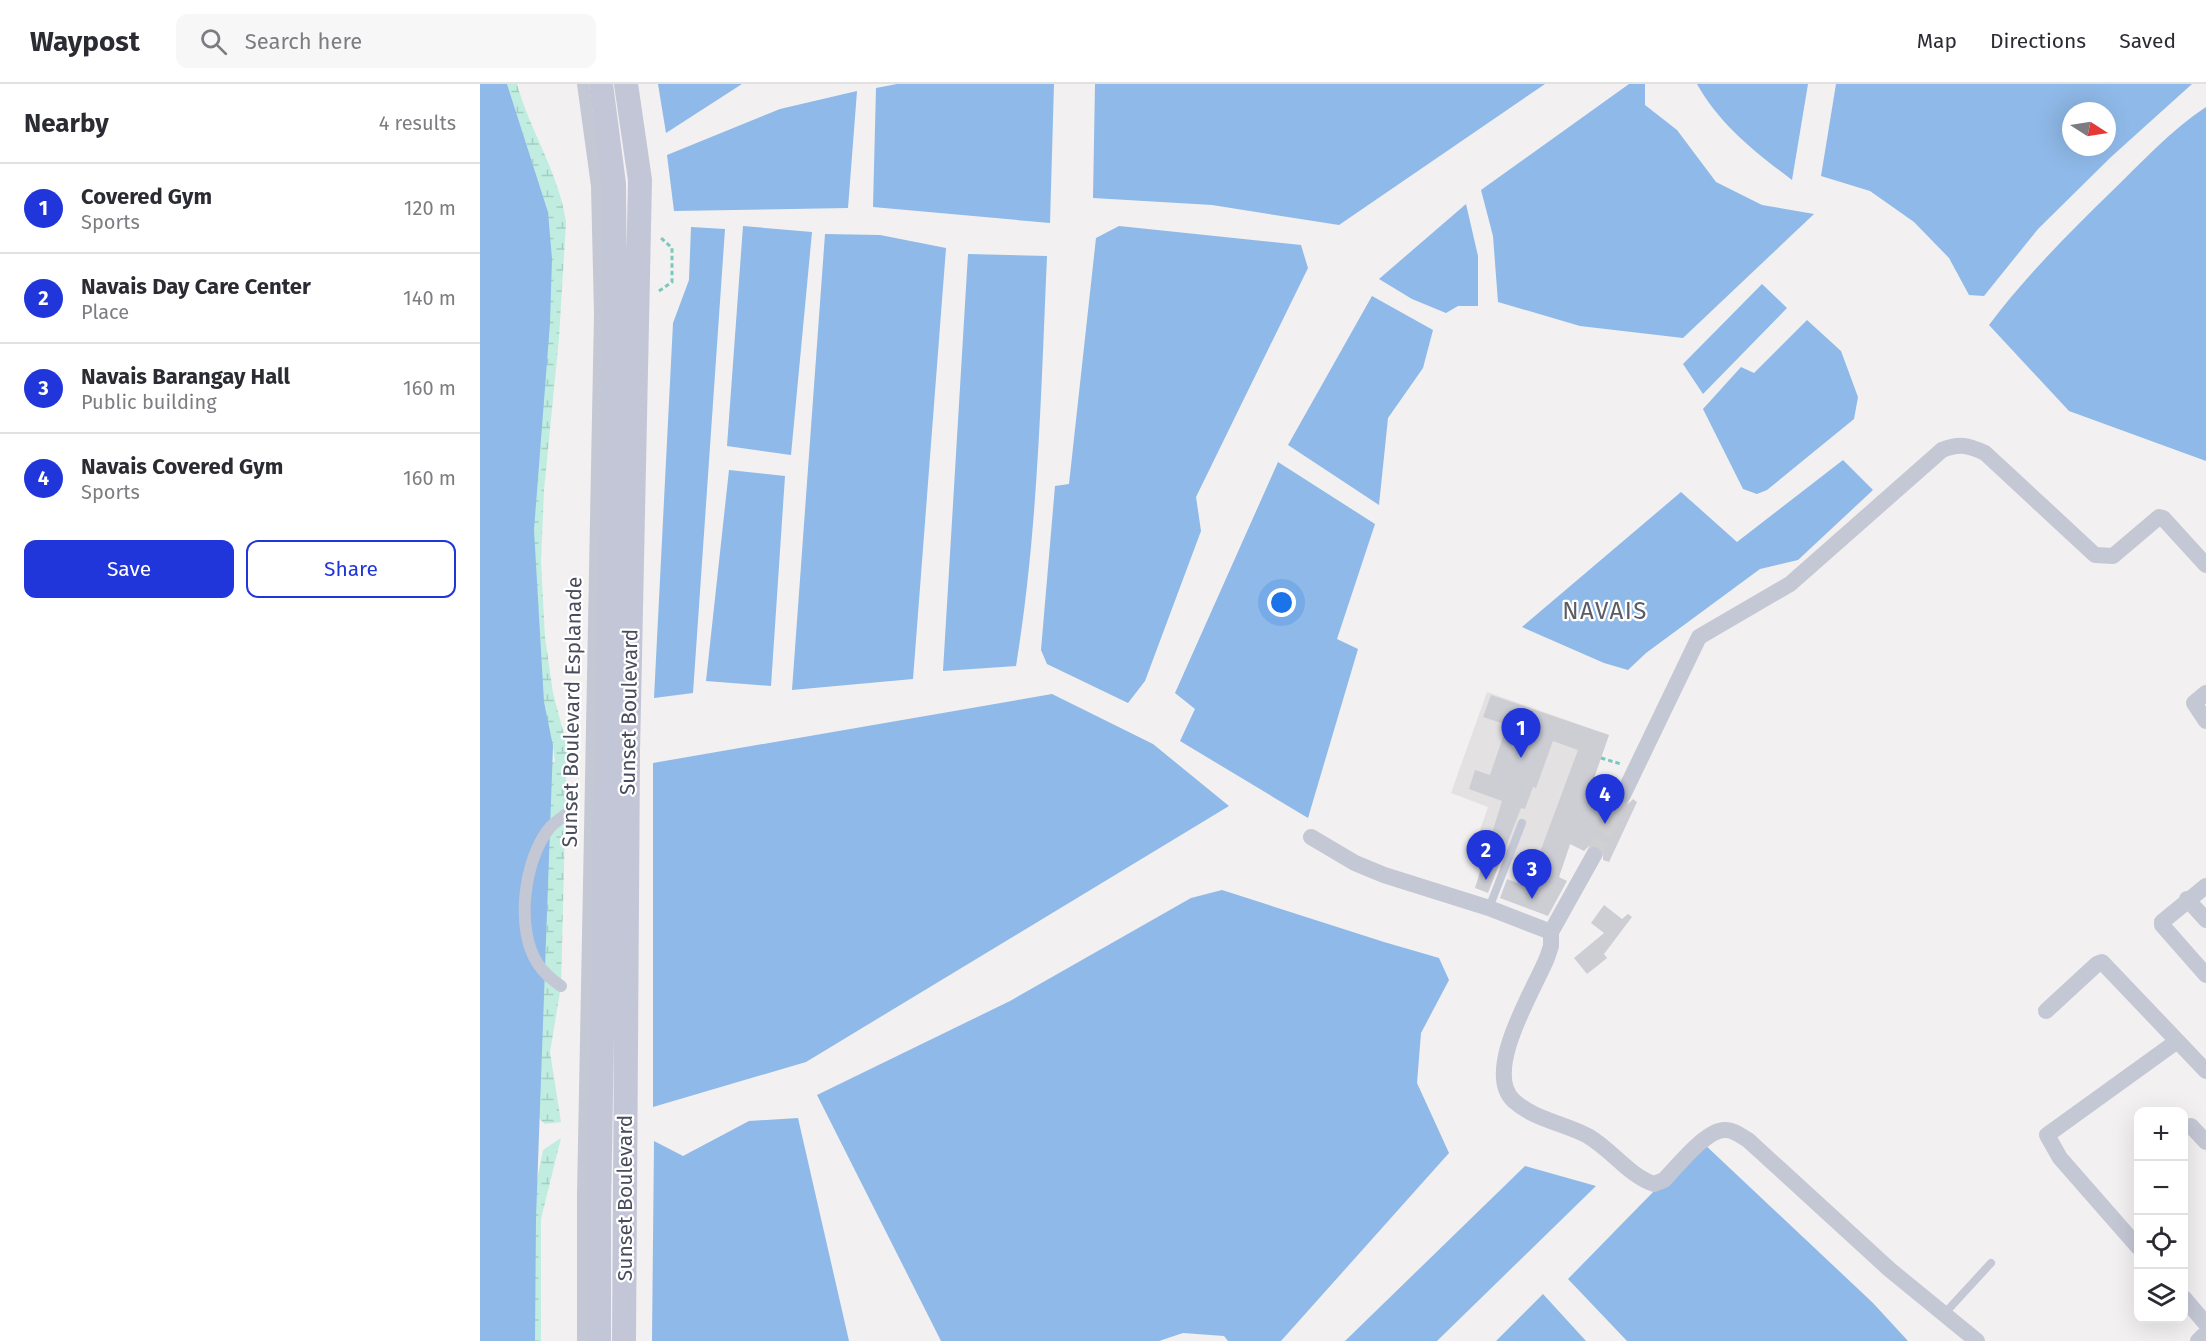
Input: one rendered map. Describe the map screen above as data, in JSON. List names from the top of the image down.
{
  "streets": {
    "main road": ["Sunset Boulevard"],
    "street": ["Sunset Boulevard Esplanade"]
  },
  "districts": ["NAVAIS"],
  "north": "right",
  "page": {
    "header": "Waypost",
    "search": "Search here",
    "nav": ["Map", "Directions", "Saved"],
    "heading": ["Nearby", "4 results"],
    "list": [
      {
        "mark": "1",
        "name": "Covered Gym",
        "note": "Sports",
        "value": "120 m"
      },
      {
        "mark": "2",
        "name": "Navais Day Care Center",
        "note": "Place",
        "value": "140 m"
      },
      {
        "mark": "3",
        "name": "Navais Barangay Hall",
        "note": "Public building",
        "value": "160 m"
      },
      {
        "mark": "4",
        "name": "Navais Covered Gym",
        "note": "Sports",
        "value": "160 m"
      }
    ],
    "buttons": ["Save", "Share"],
    "pins": [
      "1",
      "4",
      "2",
      "3"
    ],
    "map_buttons": ["+", "−"]
  }
}
